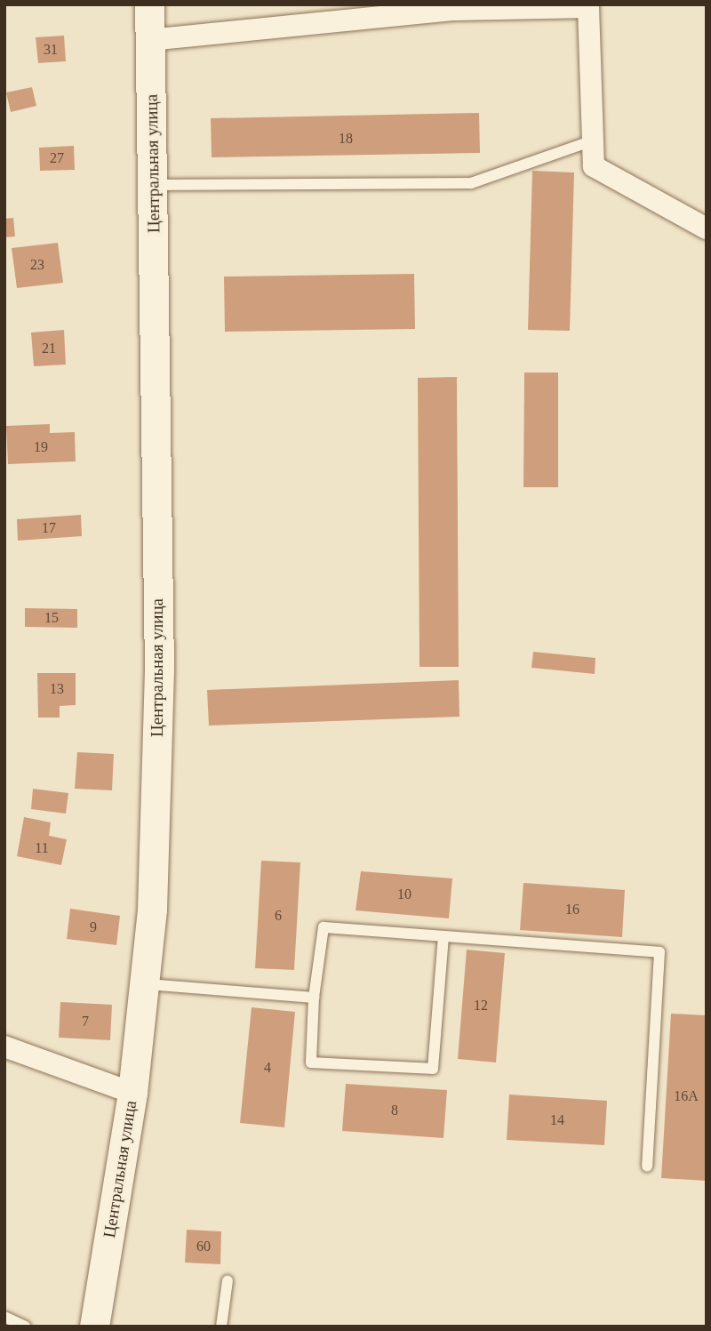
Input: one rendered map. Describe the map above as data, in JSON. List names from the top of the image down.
{
  "streets": {
    "street": ["Центральная улица"]
  },
  "house_numbers": [
    "31",
    "18",
    "27",
    "23",
    "21",
    "19",
    "17",
    "15",
    "13",
    "11",
    "10",
    "16",
    "6",
    "9",
    "12",
    "7",
    "4",
    "16А",
    "8",
    "14",
    "60"
  ]
}
